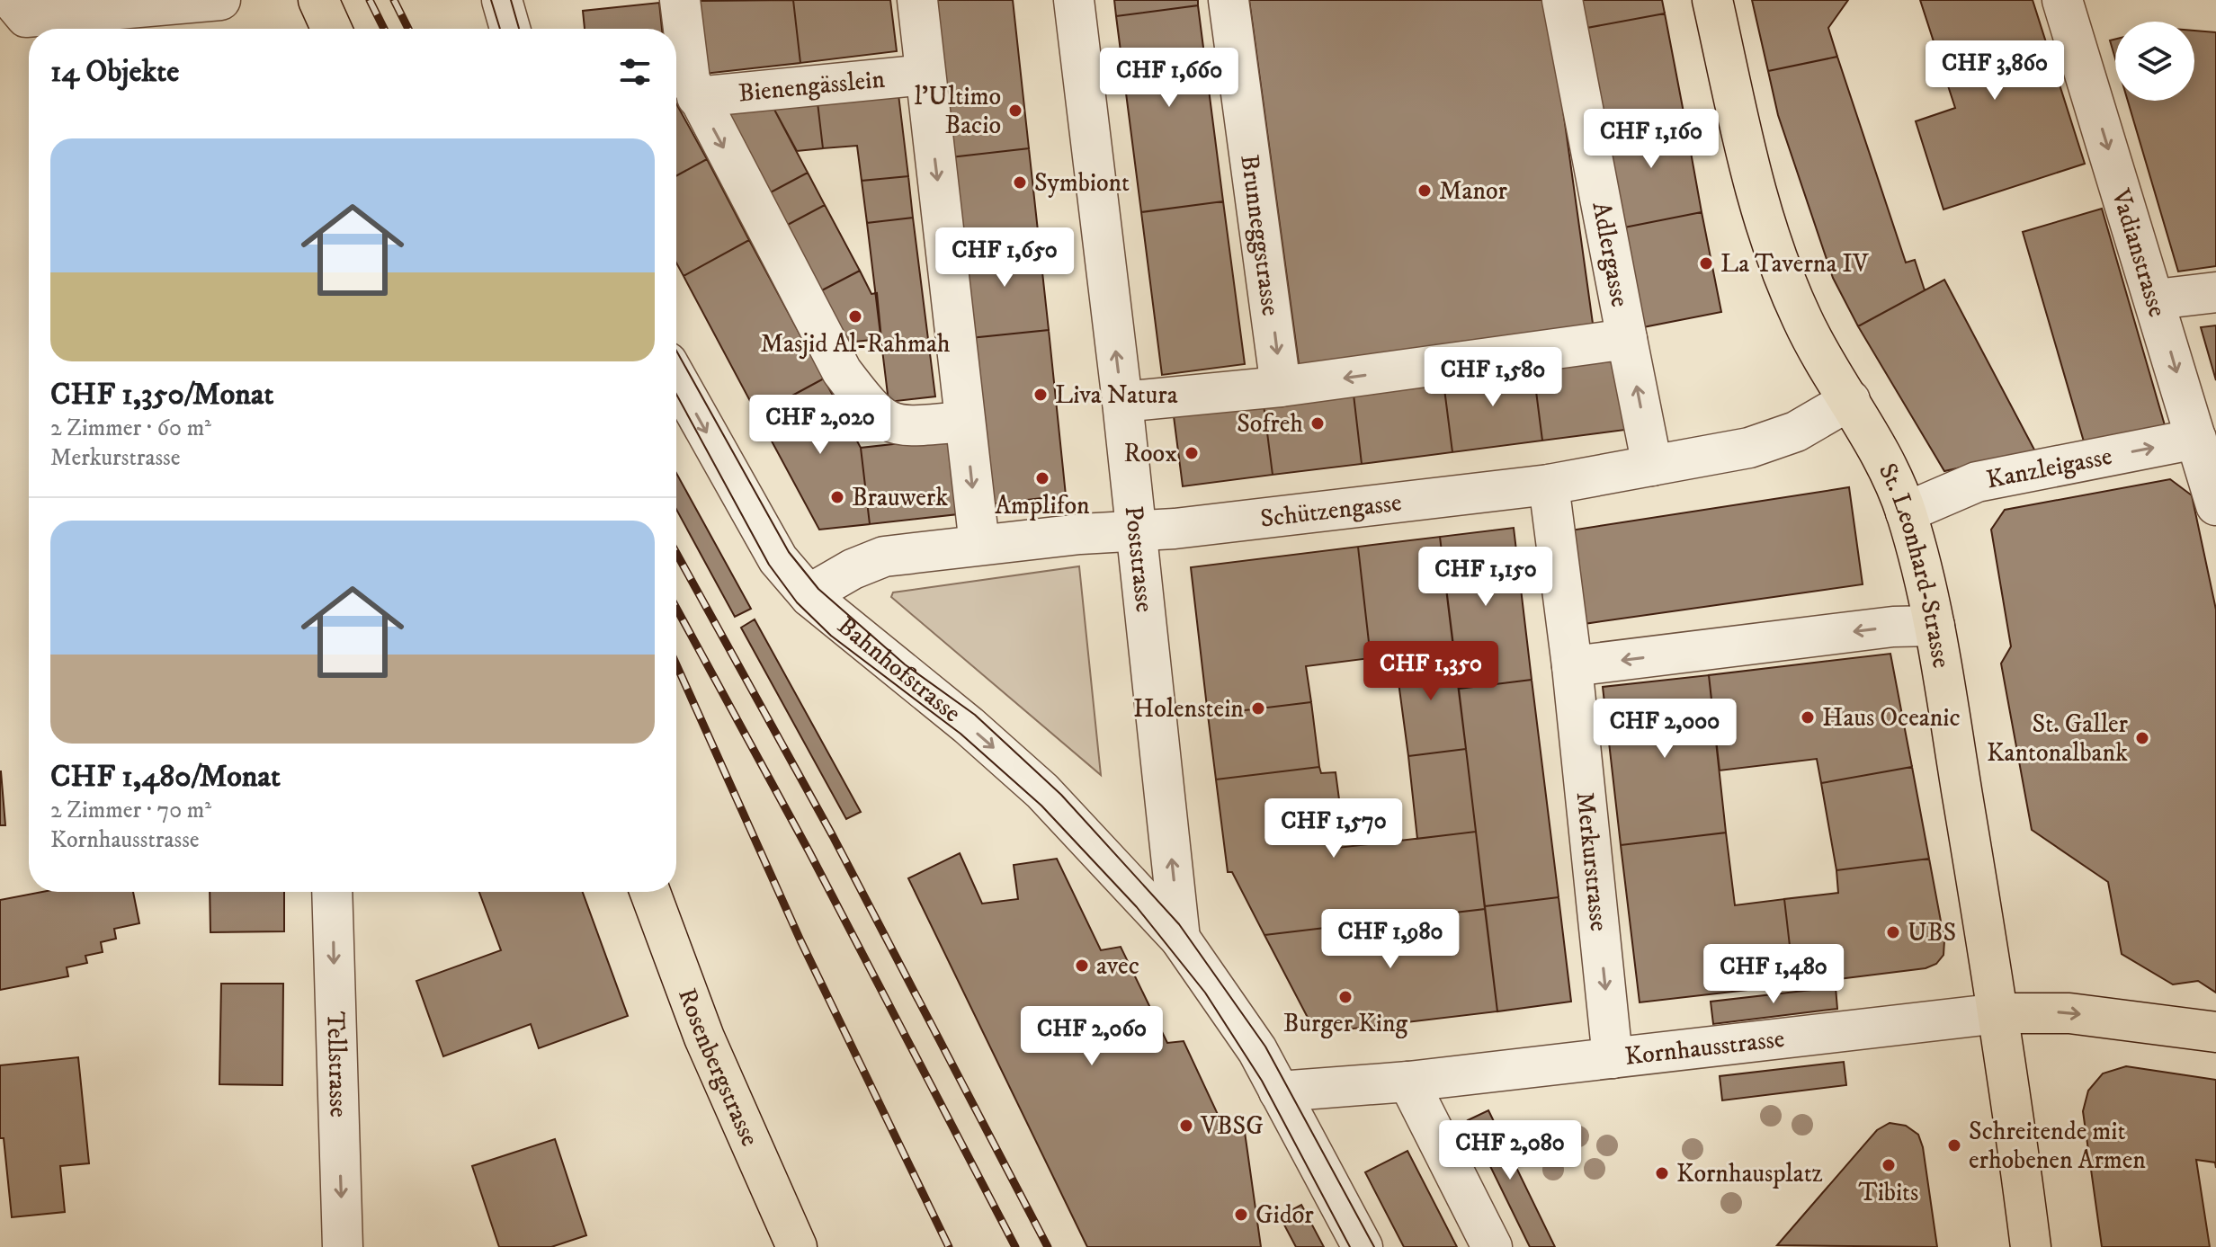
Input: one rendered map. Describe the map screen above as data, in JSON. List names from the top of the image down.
{
  "streets": {
    "main road": ["St. Leonhard-Strasse", "Kornhausstrasse", "Rosenbergstrasse"],
    "street": [
      "Bienengässlein",
      "Brunneggstrasse",
      "Vadianstrasse",
      "Adlergasse",
      "Kanzleigasse",
      "Schützengasse",
      "Poststrasse",
      "Bahnhofstrasse",
      "Merkurstrasse",
      "Tellstrasse"
    ]
  },
  "crossings": [
    ["Vadianstrasse", "Kanzleigasse"],
    ["Adlergasse", "Schützengasse"],
    ["Kanzleigasse", "St. Leonhard-Strasse"],
    ["Schützengasse", "Poststrasse"],
    ["Schützengasse", "St. Leonhard-Strasse"],
    ["Schützengasse", "Bahnhofstrasse"],
    ["Schützengasse", "Merkurstrasse"],
    ["Poststrasse", "Bahnhofstrasse"],
    ["Poststrasse", "Kornhausstrasse"],
    ["St. Leonhard-Strasse", "Kornhausstrasse"],
    ["Merkurstrasse", "Kornhausstrasse"]
  ],
  "one_way": [
    "Vadianstrasse",
    "Kanzleigasse",
    "Bahnhofstrasse",
    "Merkurstrasse",
    "Tellstrasse"
  ],
  "places": [
    "l'Ultimo Bacio",
    "Symbiont",
    "Manor",
    "La Taverna IV",
    "Masjid Al-Rahmah",
    "Liva Natura",
    "Sofreh",
    "Roox",
    "Amplifon",
    "Brauwerk",
    "Holenstein",
    "Haus Oceanic",
    "St. Galler Kantonalbank",
    "UBS",
    "avec",
    "Burger King",
    "VBSG",
    "Schreitende mit erhobenen Armen",
    "Tibits",
    "Kornhausplatz",
    "Gidor"
  ],
  "page": {
    "heading": "14 Objekte",
    "price": [
      "CHF 3,860",
      "CHF 1,660",
      "CHF 1,160",
      "CHF 1,650",
      "CHF 1,580",
      "CHF 2,020",
      "CHF 1,150",
      "CHF 1,350",
      "CHF 2,000",
      "CHF 1,570",
      "CHF 1,980",
      "CHF 1,480",
      "CHF 2,060",
      "CHF 2,080"
    ],
    "list": [
      {
        "name": "CHF 1,350/Monat",
        "note": "2 Zimmer · 60 m² · Merkurstrasse"
      },
      {
        "name": "CHF 1,480/Monat",
        "note": "2 Zimmer · 70 m² · Kornhausstrasse"
      }
    ]
  }
}
